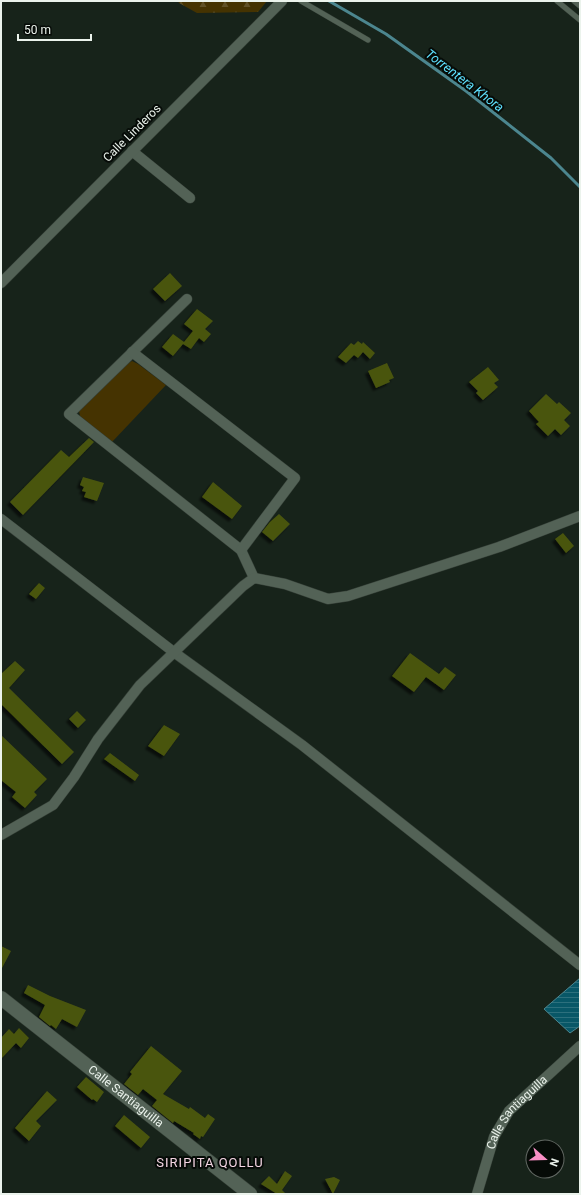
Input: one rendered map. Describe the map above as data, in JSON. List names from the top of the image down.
{
  "streets": {
    "street": ["Calle Linderos", "Calle Santiaguilla"]
  },
  "districts": ["SIRIPITA QOLLU"],
  "water": ["Torrentera Khora"],
  "scale_bar": "50 m",
  "north": "right"
}
